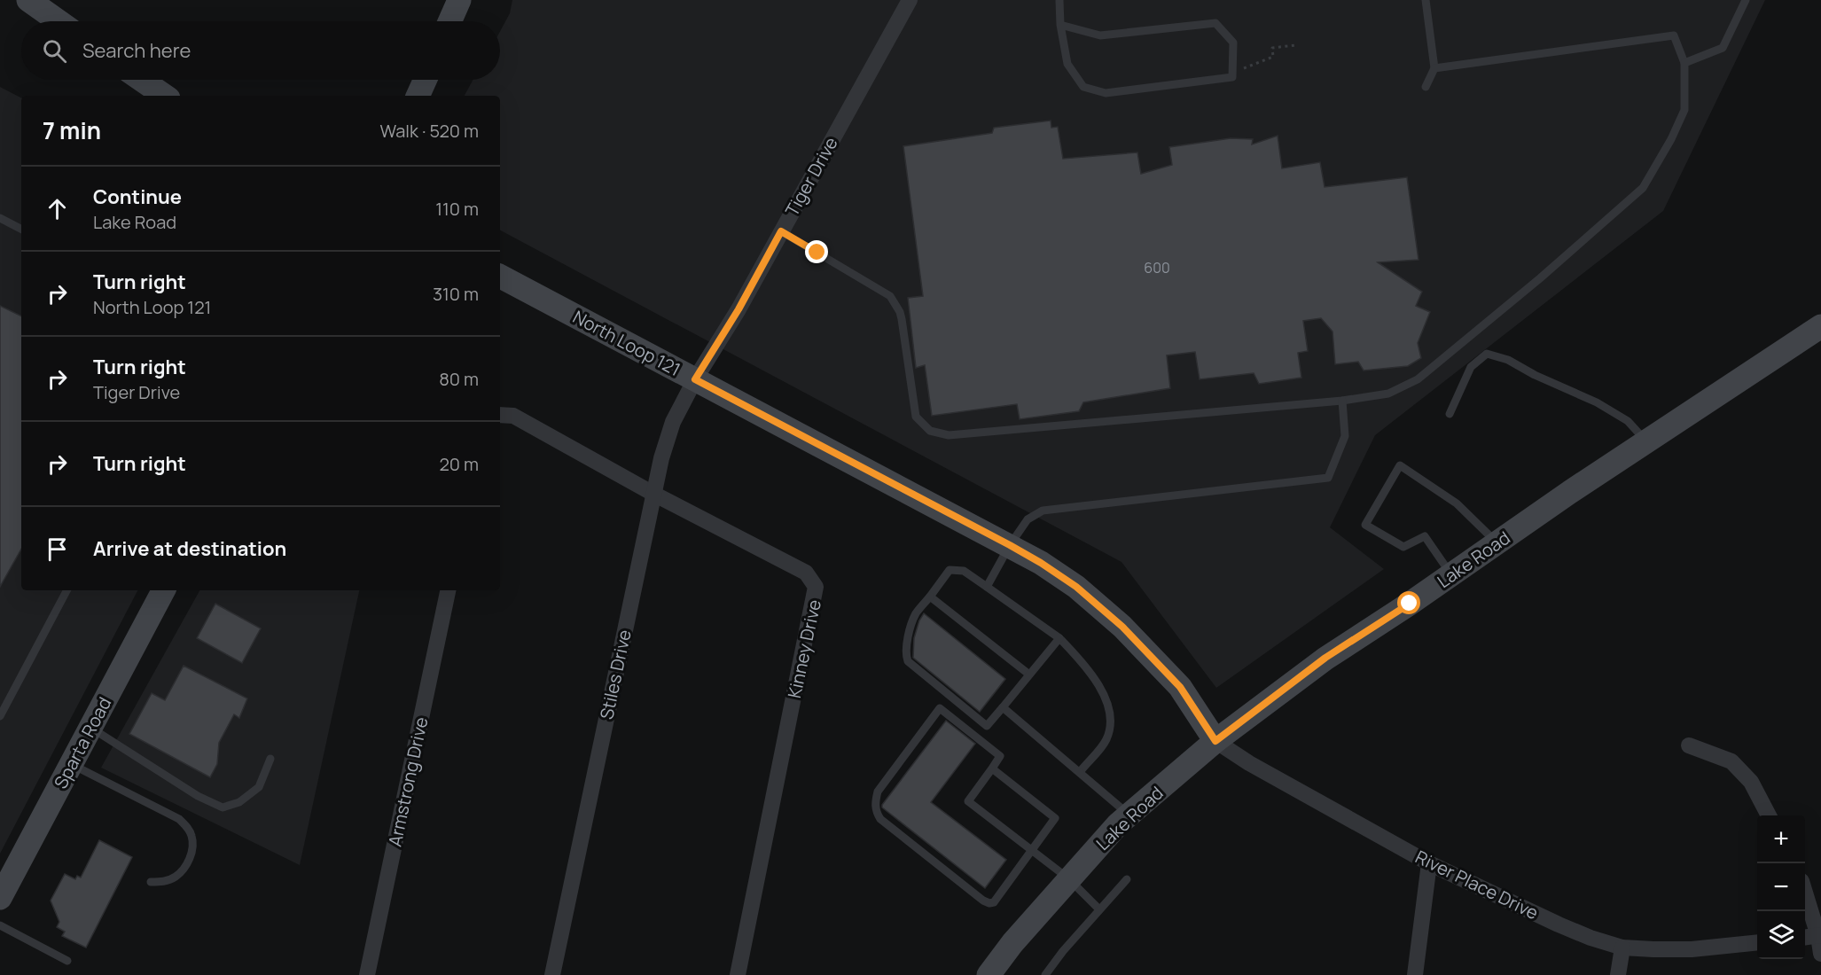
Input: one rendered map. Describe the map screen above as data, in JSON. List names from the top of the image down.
{
  "streets": {
    "main road": ["North Loop 121", "Lake Road", "Sparta Road"],
    "street": [
      "Tiger Drive",
      "Kinney Drive",
      "Stiles Drive",
      "Armstrong Drive",
      "River Place Drive"
    ]
  },
  "crossings": [
    ["Tiger Drive", "North Loop 121"],
    ["Tiger Drive", "Stiles Drive"],
    ["North Loop 121", "Lake Road"],
    ["North Loop 121", "Stiles Drive"],
    ["North Loop 121", "River Place Drive"],
    ["Lake Road", "River Place Drive"],
    ["Kinney Drive", "Stiles Drive"]
  ],
  "house_numbers": ["600"],
  "page": {
    "search": "Search here",
    "heading": ["7 min", "Walk · 520 m"],
    "list": [
      ["Continue", "Lake Road", "110 m"],
      ["Turn right", "North Loop 121", "310 m"],
      ["Turn right", "Tiger Drive", "80 m"],
      ["Turn right", "20 m"],
      "Arrive at destination"
    ],
    "map_buttons": ["+", "−"]
  }
}
